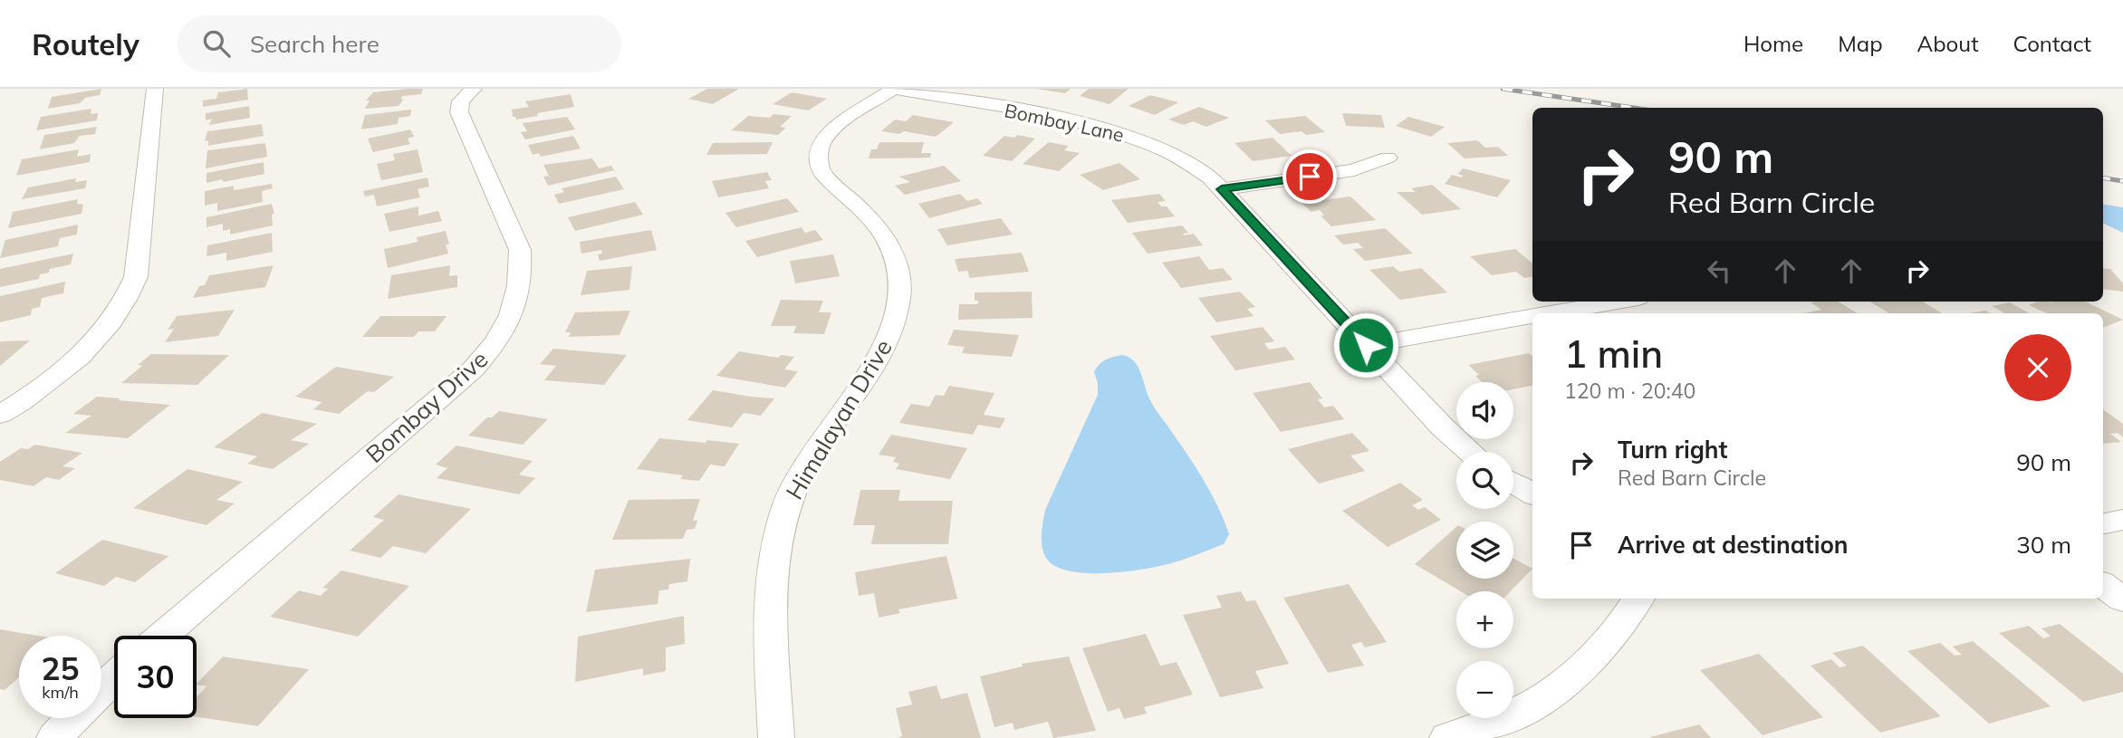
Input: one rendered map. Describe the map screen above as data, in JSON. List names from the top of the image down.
{
  "streets": {
    "street": ["Bombay Lane", "Bombay Drive", "Himalayan Drive"]
  },
  "crossings": [
    ["Bombay Lane", "Himalayan Drive"]
  ],
  "page": {
    "header": "Routely",
    "search": "Search here",
    "nav": [
      "Home",
      "Map",
      "About",
      "Contact"
    ],
    "turn": ["90 m", "Red Barn Circle"],
    "heading": ["1 min", "120 m · 20:40"],
    "map_buttons": ["+", "−"],
    "list": [
      {
        "name": "Turn right",
        "note": "Red Barn Circle",
        "value": "90 m"
      },
      {
        "name": "Arrive at destination",
        "value": "30 m"
      }
    ],
    "speed": "25 km/h",
    "limit": "30"
  }
}
